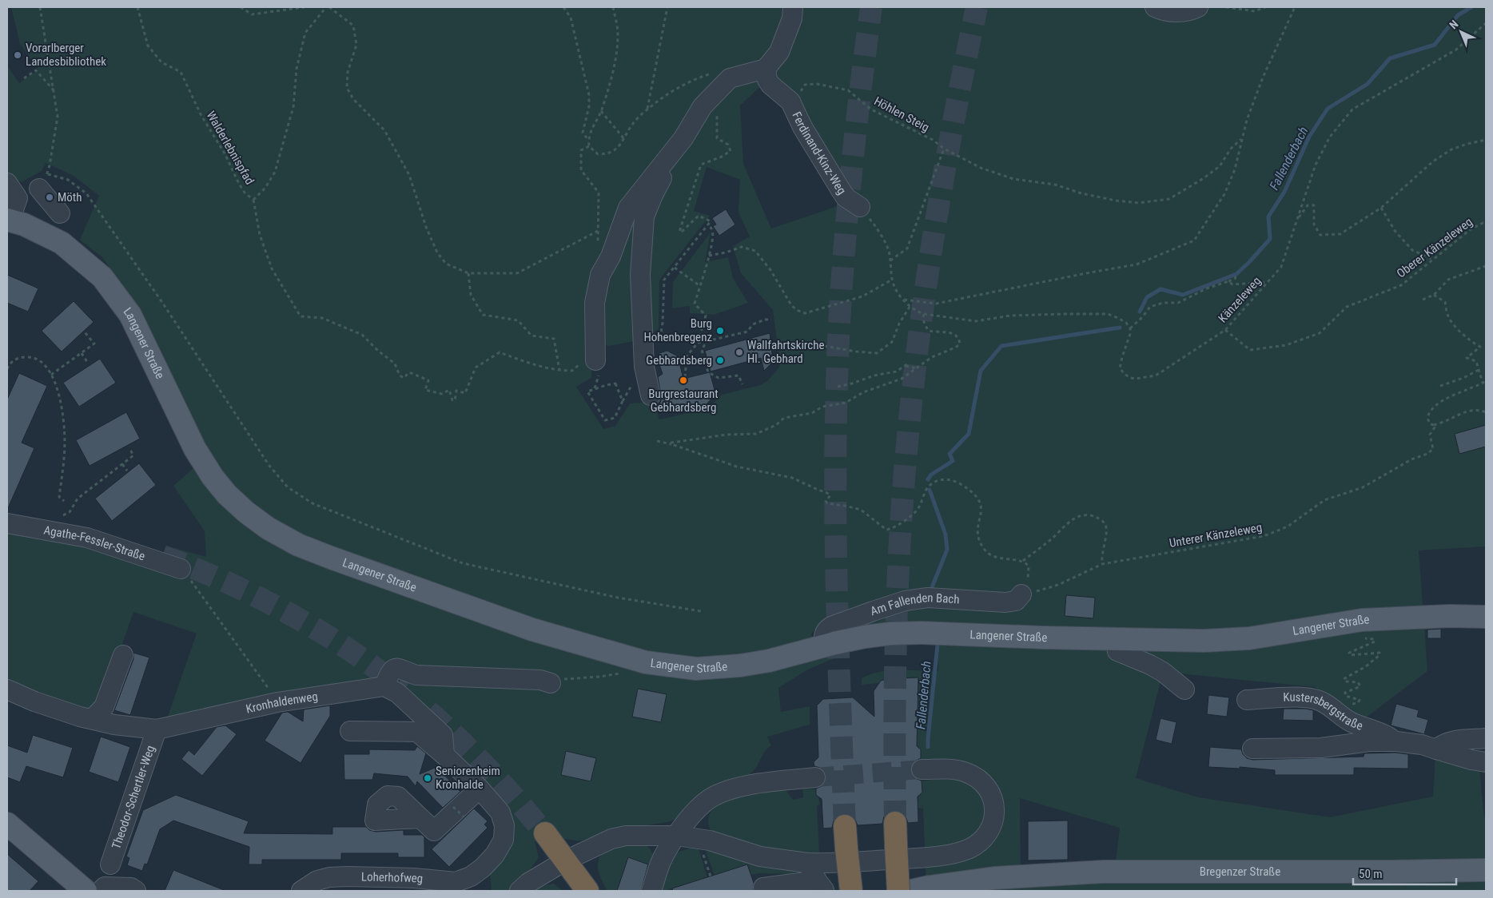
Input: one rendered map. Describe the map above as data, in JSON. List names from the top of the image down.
{
  "streets": {
    "main road": ["Langener Straße", "Bregenzer Straße"],
    "street": [
      "Ferdinand-Kinz-Weg",
      "Agathe-Fessler-Straße",
      "Am Fallenden Bach",
      "Kronhaldenweg",
      "Kustersbergstraße",
      "Theodor-Schertler-Weg",
      "Loherhofweg"
    ],
    "path": [
      "Höhlen Steig",
      "Walderlebnispfad",
      "Oberer Känzeleweg",
      "Känzeleweg",
      "Unterer Känzeleweg"
    ]
  },
  "crossings": [
    ["Höhlen Steig", "Ferdinand-Kinz-Weg"],
    ["Oberer Känzeleweg", "Känzeleweg"],
    ["Langener Straße", "Am Fallenden Bach"],
    ["Unterer Känzeleweg", "Am Fallenden Bach"],
    ["Kronhaldenweg", "Theodor-Schertler-Weg"]
  ],
  "water": ["Fallenderbach"],
  "places": [
    "Vorarlberger Landesbibliothek",
    "Möth",
    "Burg Hohenbregenz",
    "Wallfahrtskirche Hl. Gebhard",
    "Gebhardsberg",
    "Burgrestaurant Gebhardsberg",
    "Seniorenheim Kronhalde"
  ],
  "scale_bar": "50 m",
  "north": "top left"
}
